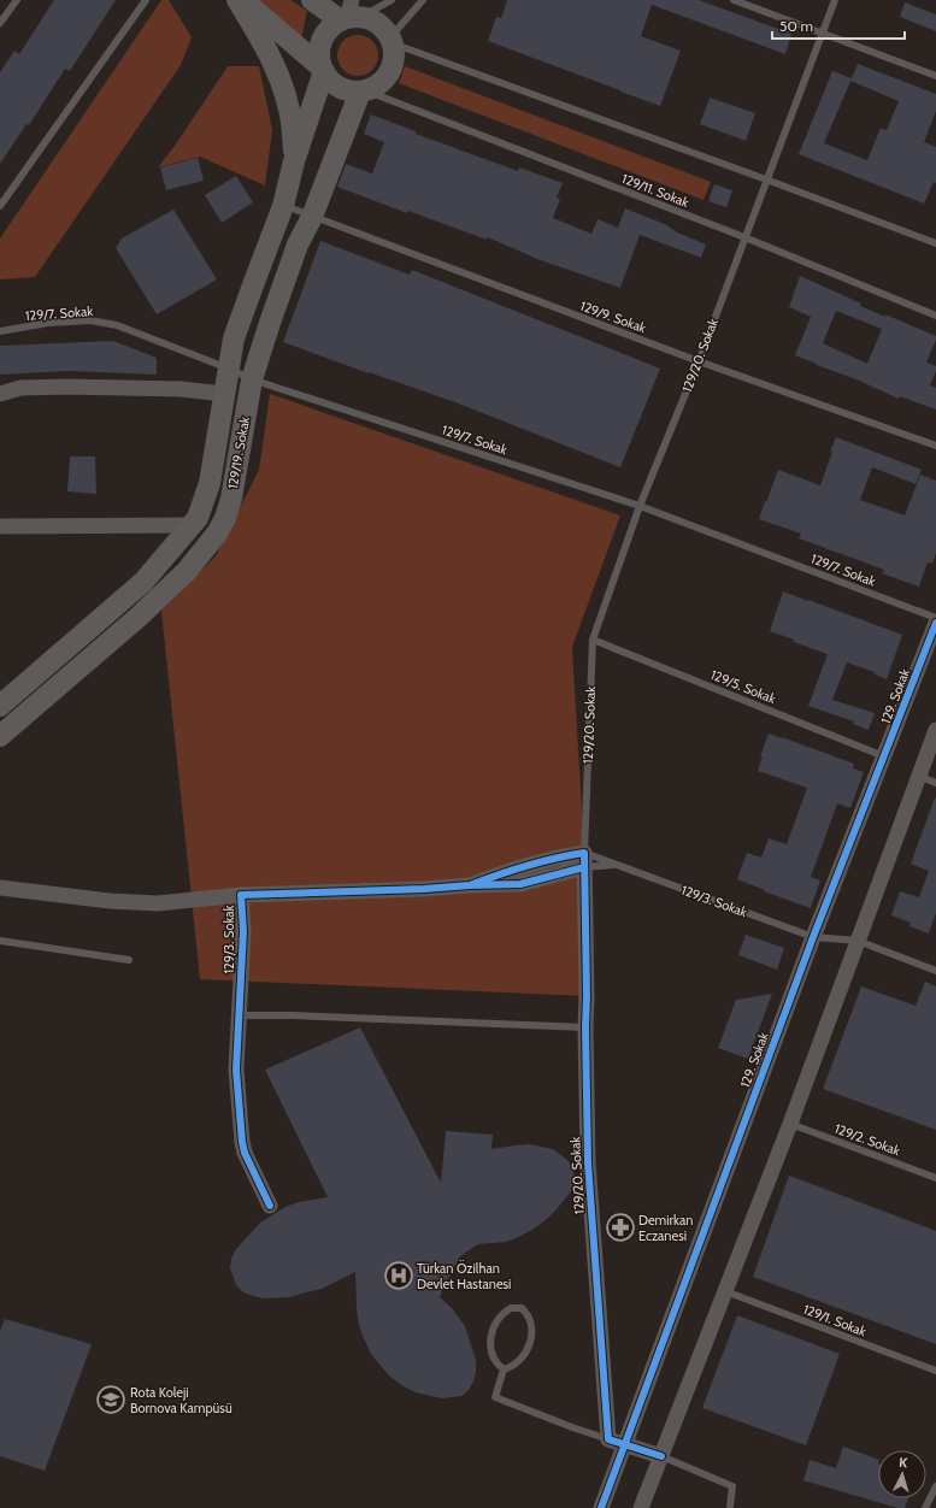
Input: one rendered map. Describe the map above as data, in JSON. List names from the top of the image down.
{
  "streets": {
    "main road": ["129/19. Sokak"],
    "street": ["129/20. Sokak", "129. Sokak", "129/3. Sokak"],
    "lane": [
      "129/11. Sokak",
      "129/7. Sokak",
      "129/9. Sokak",
      "129/5. Sokak",
      "129/2. Sokak",
      "129/1. Sokak"
    ]
  },
  "crossings": [
    ["129/11. Sokak", "129/20. Sokak"],
    ["129/11. Sokak", "129/19. Sokak"],
    ["129/7. Sokak", "129/20. Sokak"],
    ["129/7. Sokak", "129/19. Sokak"],
    ["129/9. Sokak", "129/20. Sokak"],
    ["129/9. Sokak", "129/19. Sokak"],
    ["129/20. Sokak", "129/5. Sokak"],
    ["129/20. Sokak", "129/3. Sokak"],
    ["129/5. Sokak", "129. Sokak"],
    ["129. Sokak", "129/3. Sokak"]
  ],
  "places": {
    "pharmacy": ["Demirkan Eczanesi"],
    "hospital": ["Türkan Özilhan Devlet Hastanesi"],
    "school or university": ["Rota Koleji Bornova Kampüsü"]
  },
  "scale_bar": "50 m",
  "north": "top"
}
